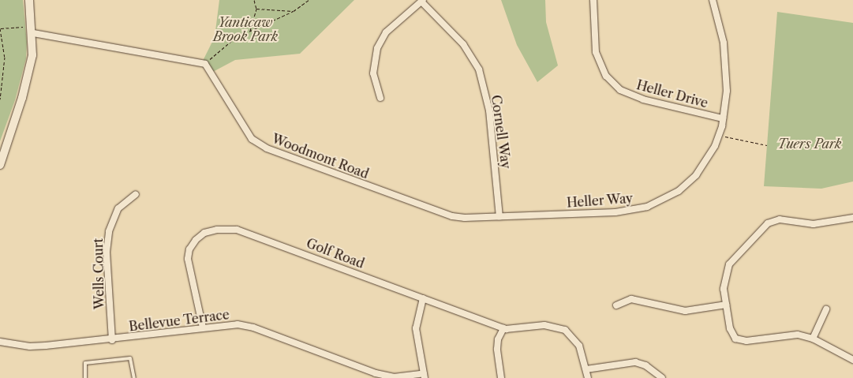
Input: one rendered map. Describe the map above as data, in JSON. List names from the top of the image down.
{
  "streets": {
    "street": [
      "Heller Drive",
      "Cornell Way",
      "Woodmont Road",
      "Heller Way",
      "Golf Road",
      "Wells Court",
      "Bellevue Terrace"
    ]
  },
  "crossings": [
    ["Heller Drive", "Heller Way"],
    ["Cornell Way", "Woodmont Road"],
    ["Cornell Way", "Heller Way"],
    ["Woodmont Road", "Heller Way"],
    ["Golf Road", "Bellevue Terrace"],
    ["Wells Court", "Bellevue Terrace"]
  ],
  "parks": ["Yanticaw Brook Park", "Tuers Park"]
}
